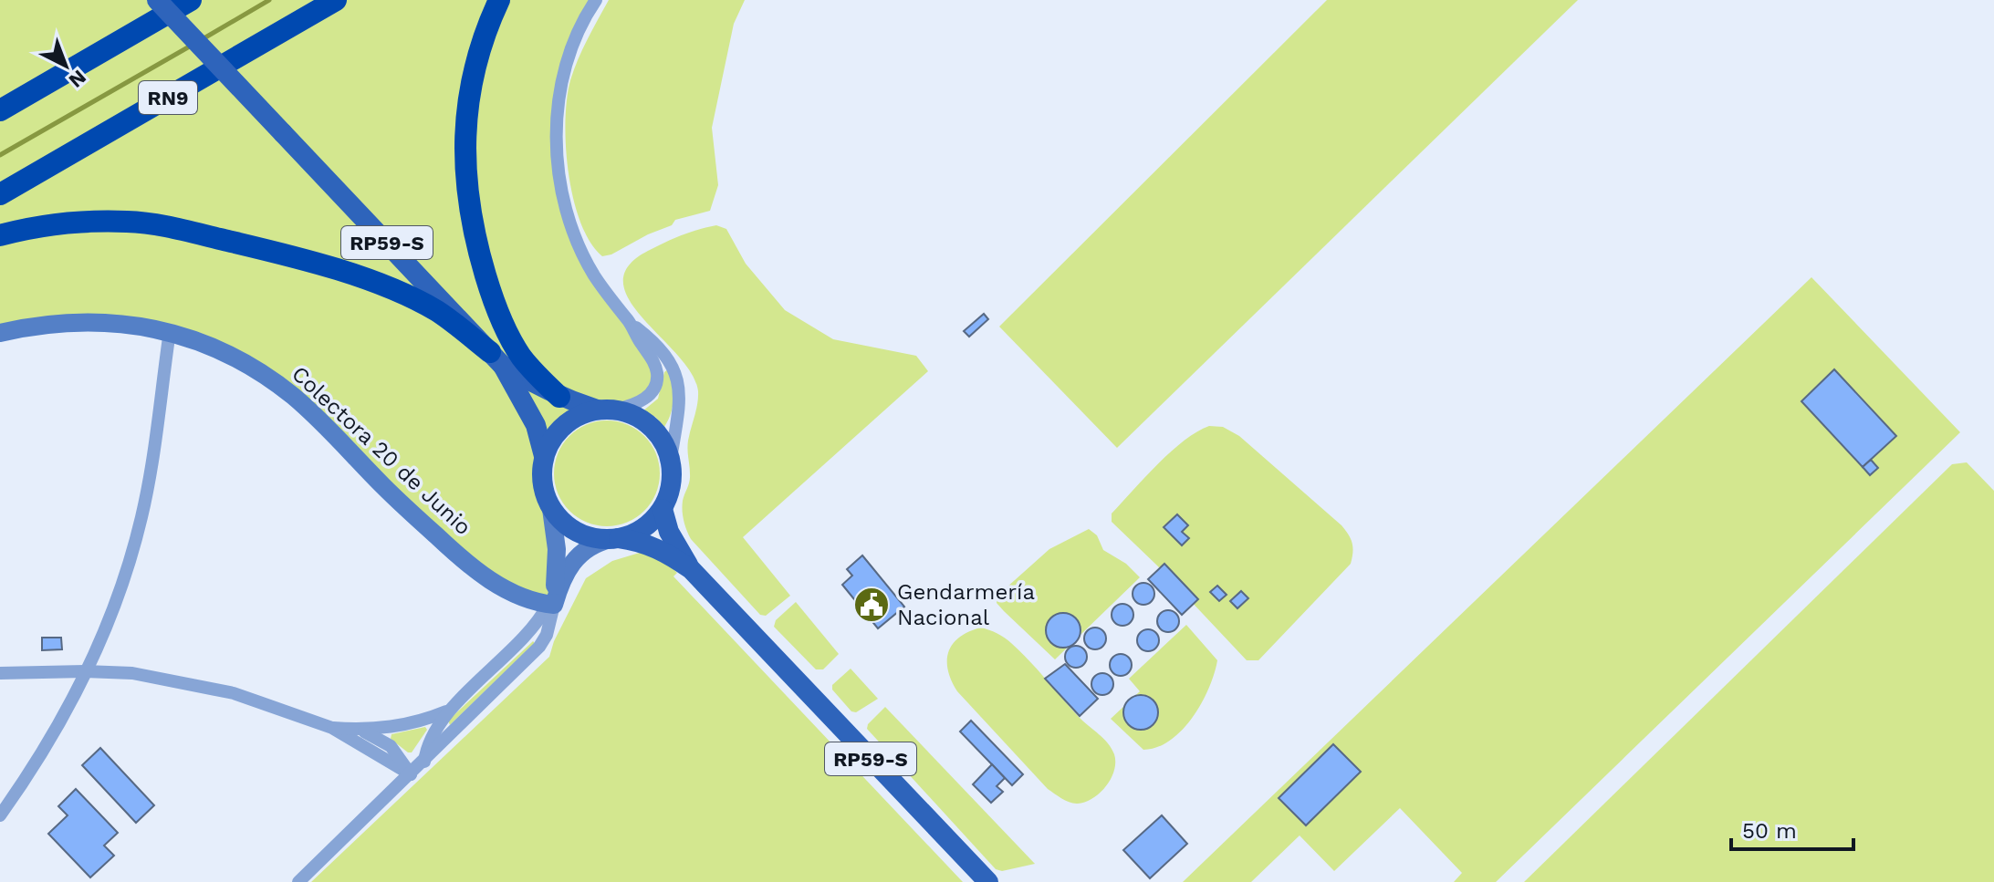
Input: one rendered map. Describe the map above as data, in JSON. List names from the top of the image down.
{
  "streets": {
    "highway": ["RN9"],
    "main road": ["RP59-S", "Colectora 20 de Junio"]
  },
  "places": {
    "public building": ["Gendarmería Nacional"]
  },
  "scale_bar": "50 m",
  "north": "bottom right"
}
